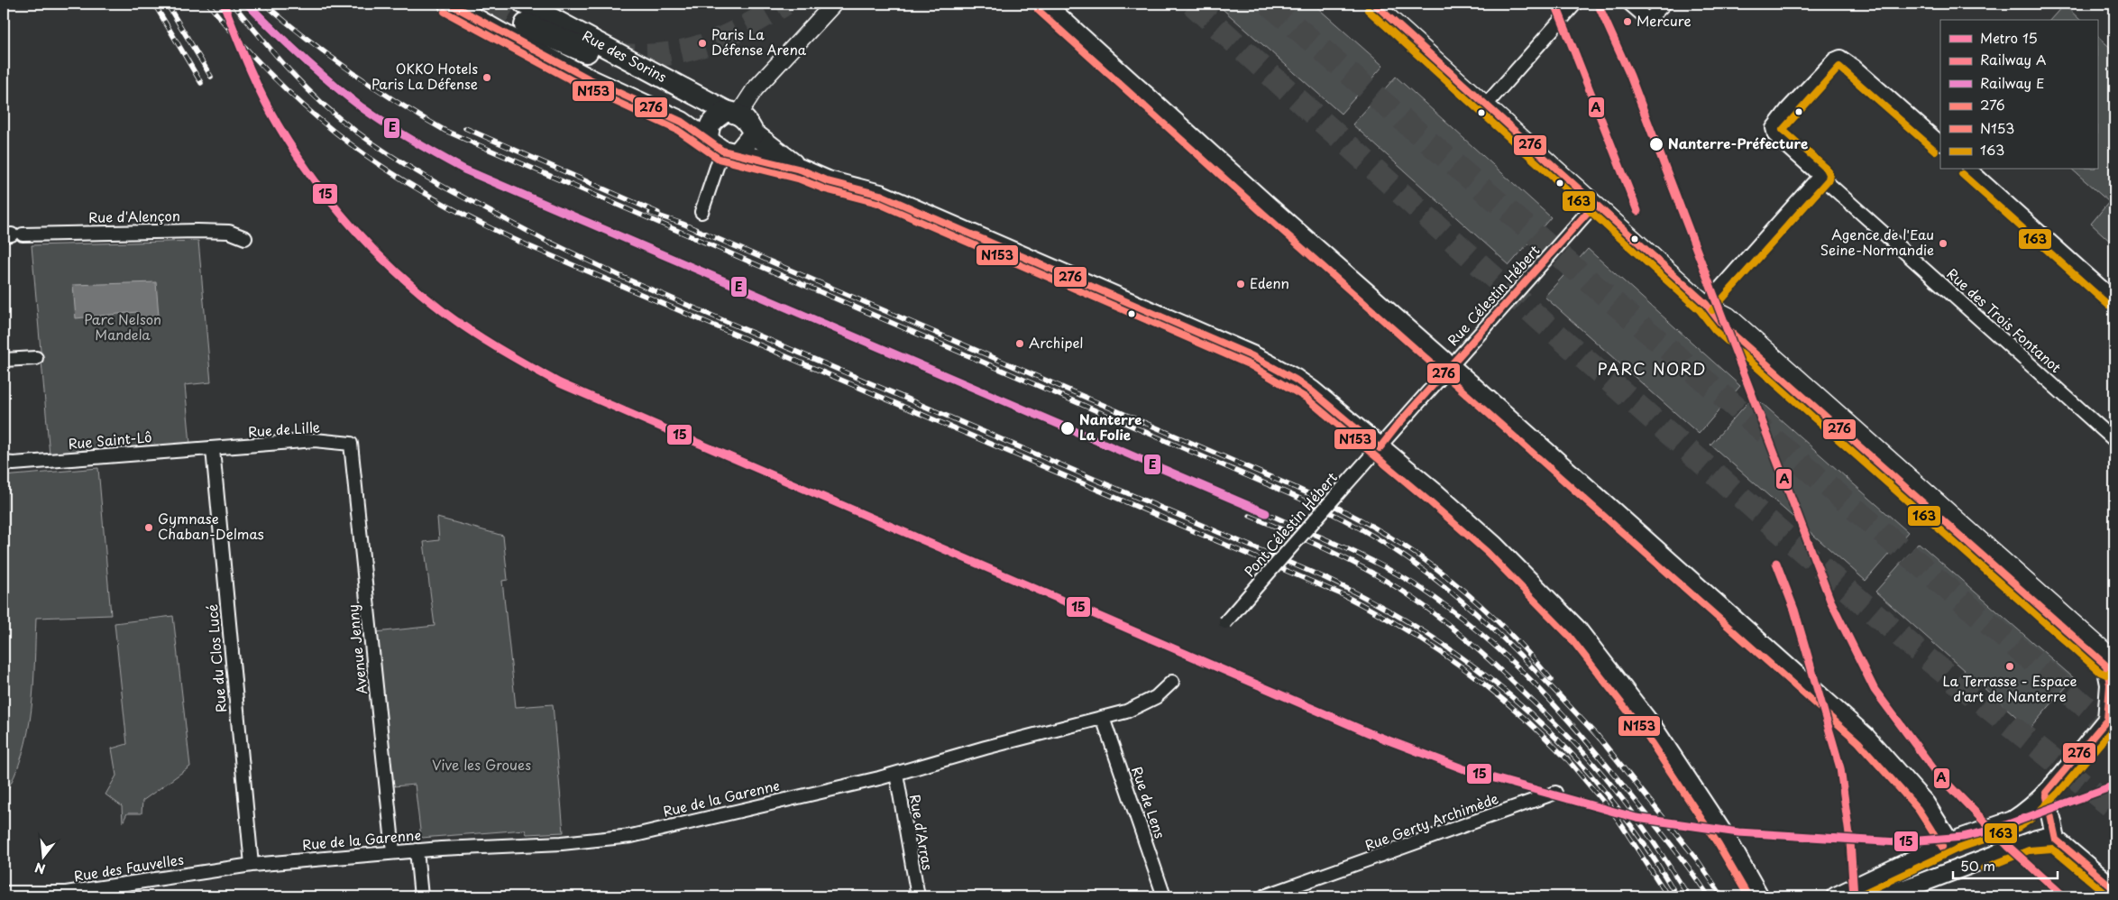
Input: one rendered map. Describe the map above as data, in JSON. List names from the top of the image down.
{
  "streets": {
    "main road": ["Rue des Sorins"],
    "street": [
      "Rue d'Alençon",
      "Rue Célestin Hébert",
      "Rue des Trois Fontanot",
      "Rue de Lille",
      "Rue Saint-Lô",
      "Pont Célestin Hébert",
      "Avenue Jenny",
      "Rue du Clos Lucé",
      "Rue de la Garenne",
      "Rue de Lens",
      "Rue Gerty Archimède",
      "Rue d'Arras",
      "Rue des Fauvelles"
    ]
  },
  "crossings": [
    ["Rue Célestin Hébert", "Pont Célestin Hébert"],
    ["Rue de Lille", "Rue Saint-Lô"],
    ["Rue de Lille", "Avenue Jenny"],
    ["Rue de Lille", "Rue du Clos Lucé"],
    ["Rue Saint-Lô", "Rue du Clos Lucé"],
    ["Avenue Jenny", "Rue de la Garenne"],
    ["Rue du Clos Lucé", "Rue de la Garenne"],
    ["Rue du Clos Lucé", "Rue des Fauvelles"],
    ["Rue de la Garenne", "Rue de Lens"],
    ["Rue de la Garenne", "Rue d'Arras"],
    ["Rue de la Garenne", "Rue des Fauvelles"]
  ],
  "districts": ["PARC NORD"],
  "parks": ["Parc Nelson Mandela", "Vive les Groues"],
  "places": [
    "Mercure",
    "Paris La Défense Arena",
    "OKKO Hotels Paris La Défense",
    "Nanterre-Préfecture",
    "Agence de l'Eau Seine-Normandie",
    "Edenn",
    "Archipel",
    "Nanterre La Folie",
    "Gymnase Chaban-Delmas",
    "La Terrasse - Espace d'art de Nanterre"
  ],
  "lines": [
    "metro line 15",
    "rail line A",
    "rail line E",
    "transit line 276",
    "transit line N153",
    "transit line 163"
  ],
  "legend": [
    "Metro 15",
    "Railway A",
    "Railway E",
    "276",
    "N153",
    "163"
  ],
  "scale_bar": "50 m",
  "north": "bottom"
}
